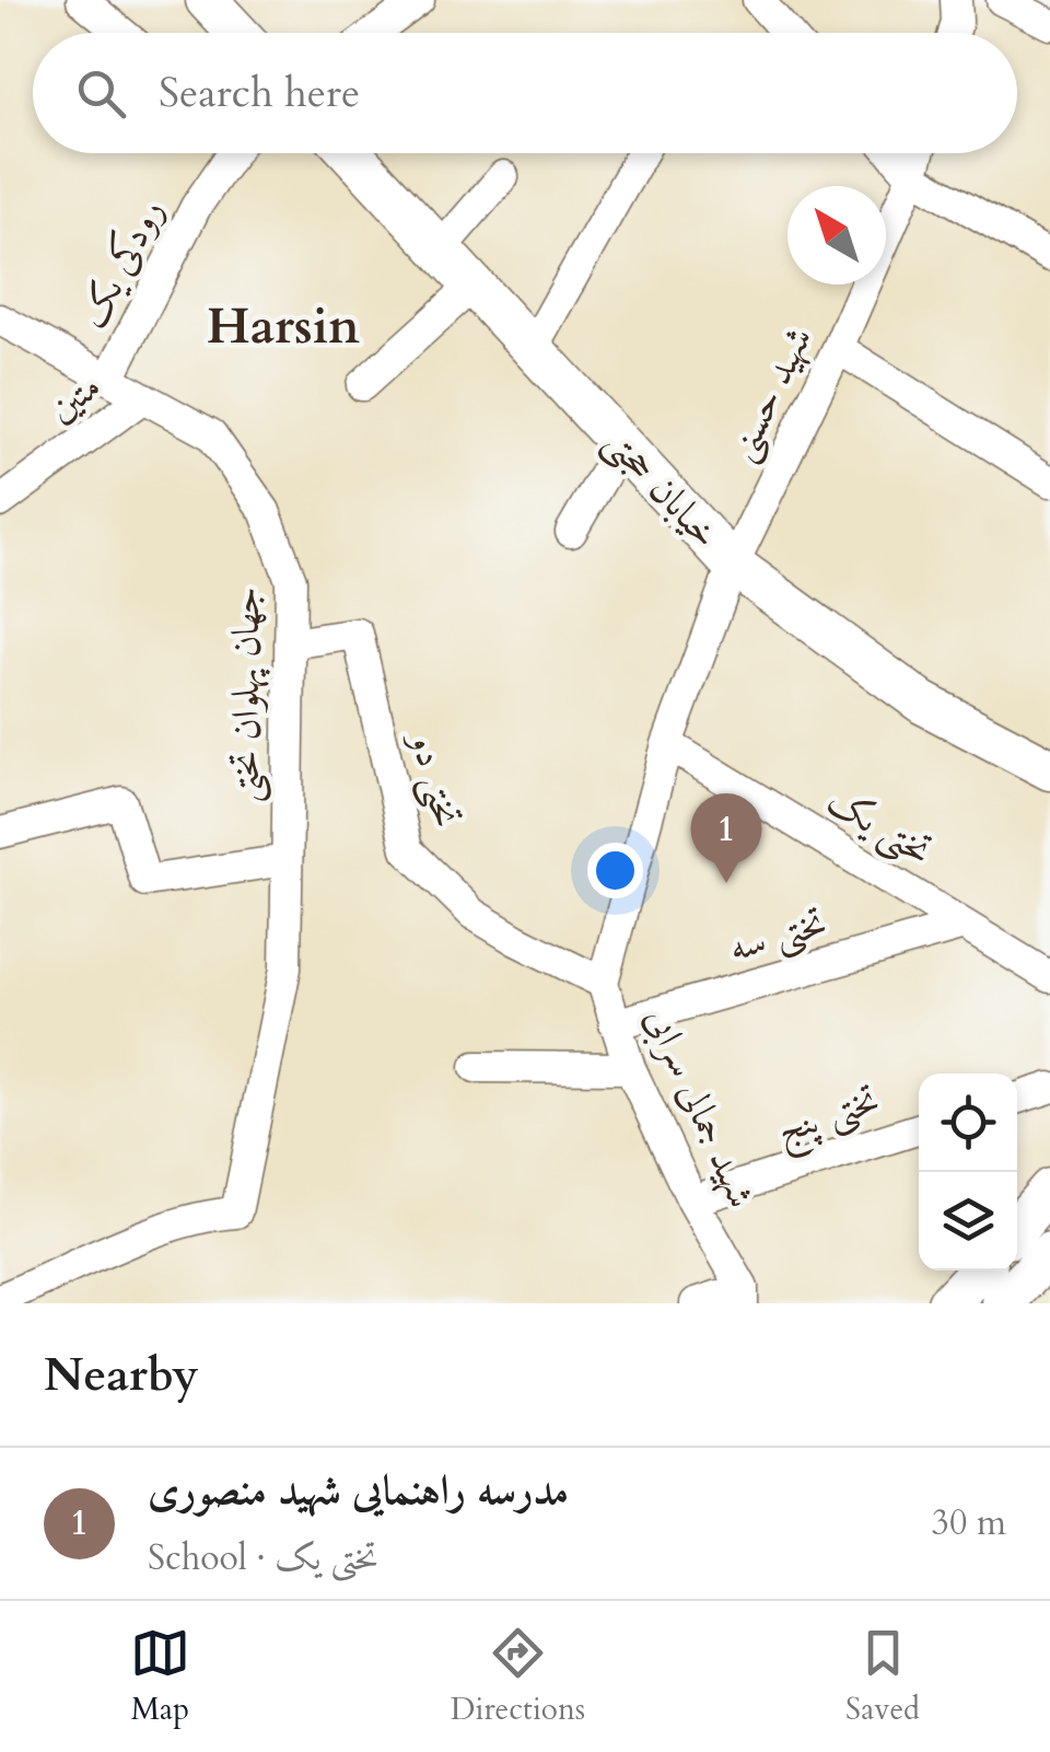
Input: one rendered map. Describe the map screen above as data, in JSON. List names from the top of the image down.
{
  "streets": {
    "main road": ["خیابان حجتی"],
    "street": [
      "رودکی یک",
      "شهید حسنی",
      "متین",
      "جهان پهلوان تختی",
      "تختی دو",
      "تختی یک",
      "تختی سه",
      "شهید جمالی سرابی",
      "تختی پنج"
    ]
  },
  "crossings": [
    ["رودکی یک", "جهان پهلوان تختی"],
    ["شهید حسنی", "خیابان حجتی"],
    ["شهید حسنی", "شهید جمالی سرابی"],
    ["متین", "جهان پهلوان تختی"],
    ["خیابان حجتی", "شهید جمالی سرابی"],
    ["جهان پهلوان تختی", "تختی دو"],
    ["تختی دو", "شهید جمالی سرابی"],
    ["تختی یک", "تختی سه"],
    ["تختی یک", "شهید جمالی سرابی"],
    ["تختی سه", "شهید جمالی سرابی"],
    ["شهید جمالی سرابی", "تختی پنج"]
  ],
  "districts": ["Harsin"],
  "north": "top left",
  "page": {
    "search": "Search here",
    "pins": "1",
    "heading": "Nearby",
    "list": [
      {
        "mark": "1",
        "name": "مدرسه راهنمایی شهید منصوری",
        "note": "School · تختی یک",
        "value": "30 m"
      }
    ],
    "nav": ["Map", "Directions", "Saved"]
  }
}
